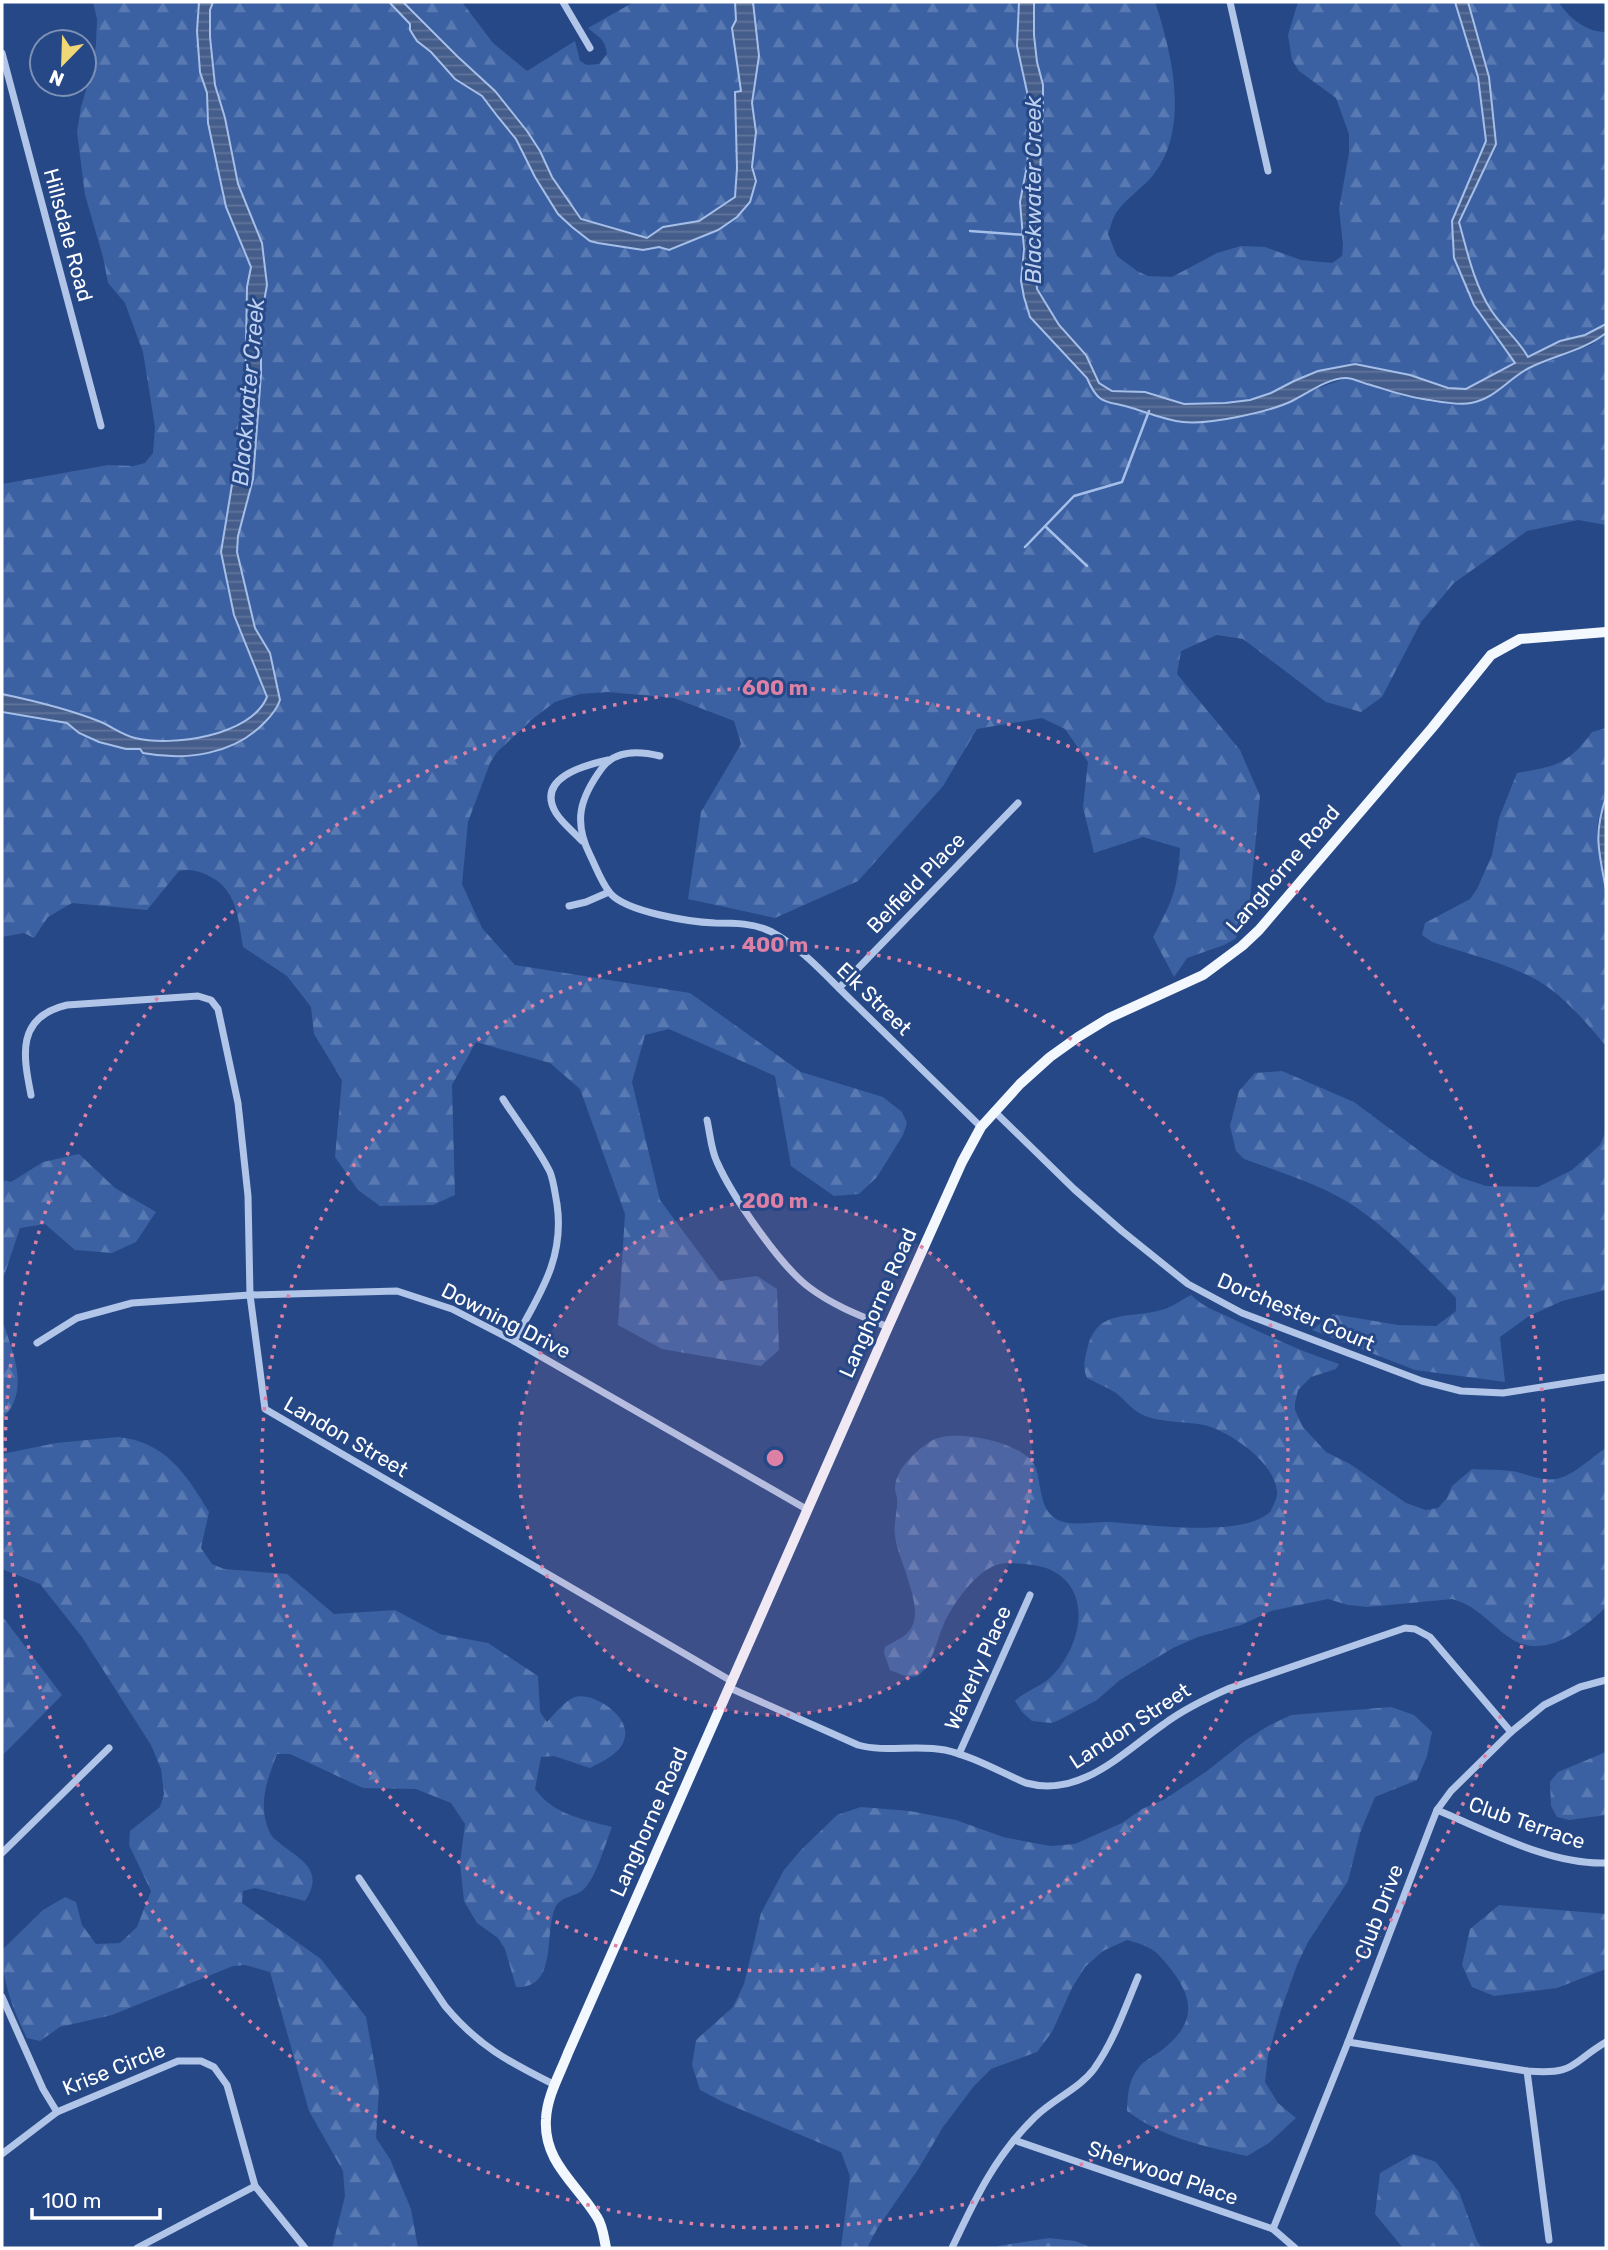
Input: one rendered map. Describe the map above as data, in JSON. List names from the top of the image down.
{
  "streets": {
    "main road": ["Langhorne Road"],
    "street": [
      "Hillsdale Road",
      "Belfield Place",
      "Elk Street",
      "Dorchester Court",
      "Downing Drive",
      "Landon Street",
      "Waverly Place",
      "Club Terrace",
      "Club Drive",
      "Krise Circle",
      "Sherwood Place"
    ]
  },
  "crossings": [
    ["Langhorne Road", "Elk Street"],
    ["Langhorne Road", "Dorchester Court"],
    ["Langhorne Road", "Downing Drive"],
    ["Langhorne Road", "Landon Street"],
    ["Belfield Place", "Elk Street"],
    ["Downing Drive", "Landon Street"],
    ["Landon Street", "Waverly Place"],
    ["Landon Street", "Club Drive"],
    ["Club Terrace", "Club Drive"],
    ["Club Drive", "Sherwood Place"]
  ],
  "water": ["Blackwater Creek"],
  "scale_bar": "100 m",
  "north": "bottom left",
  "rings": ["600 m", "400 m", "200 m"]
}
